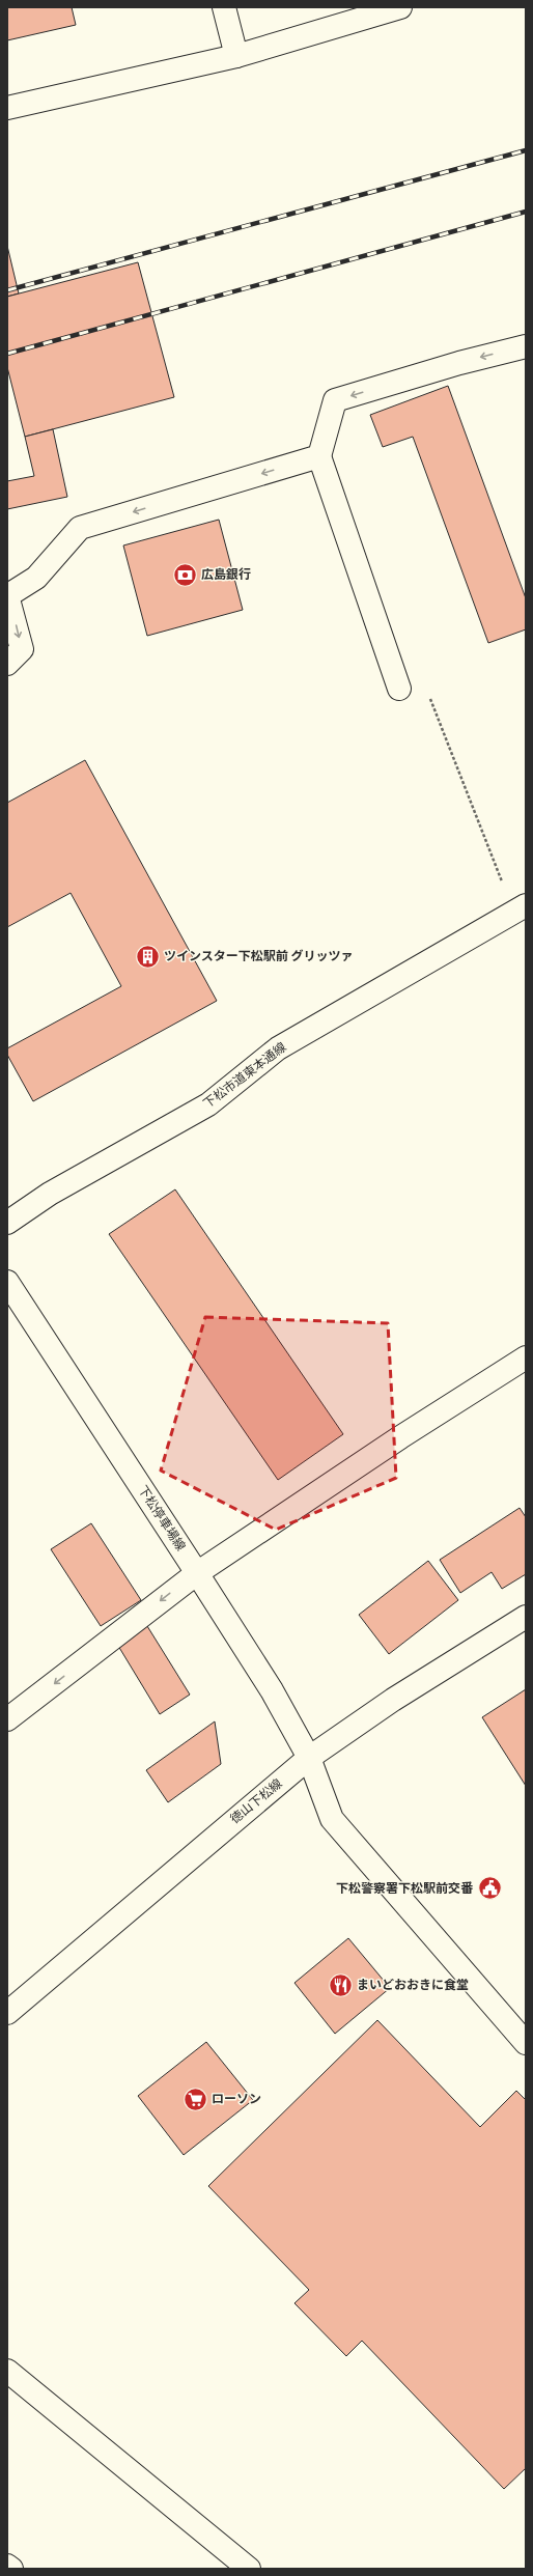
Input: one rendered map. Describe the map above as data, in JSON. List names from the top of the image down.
{
  "streets": {
    "street": ["下松市道東本通線", "下松停車場線", "徳山下松線"]
  },
  "crossings": [
    ["下松停車場線", "徳山下松線"]
  ],
  "places": {
    "bank": ["広島銀行"],
    "building": ["ツインスター下松駅前 グリッツァ"],
    "public building": ["下松警察署下松駅前交番"],
    "restaurant": ["まいどおおきに食堂"],
    "supermarket": ["ローソン"]
  }
}
